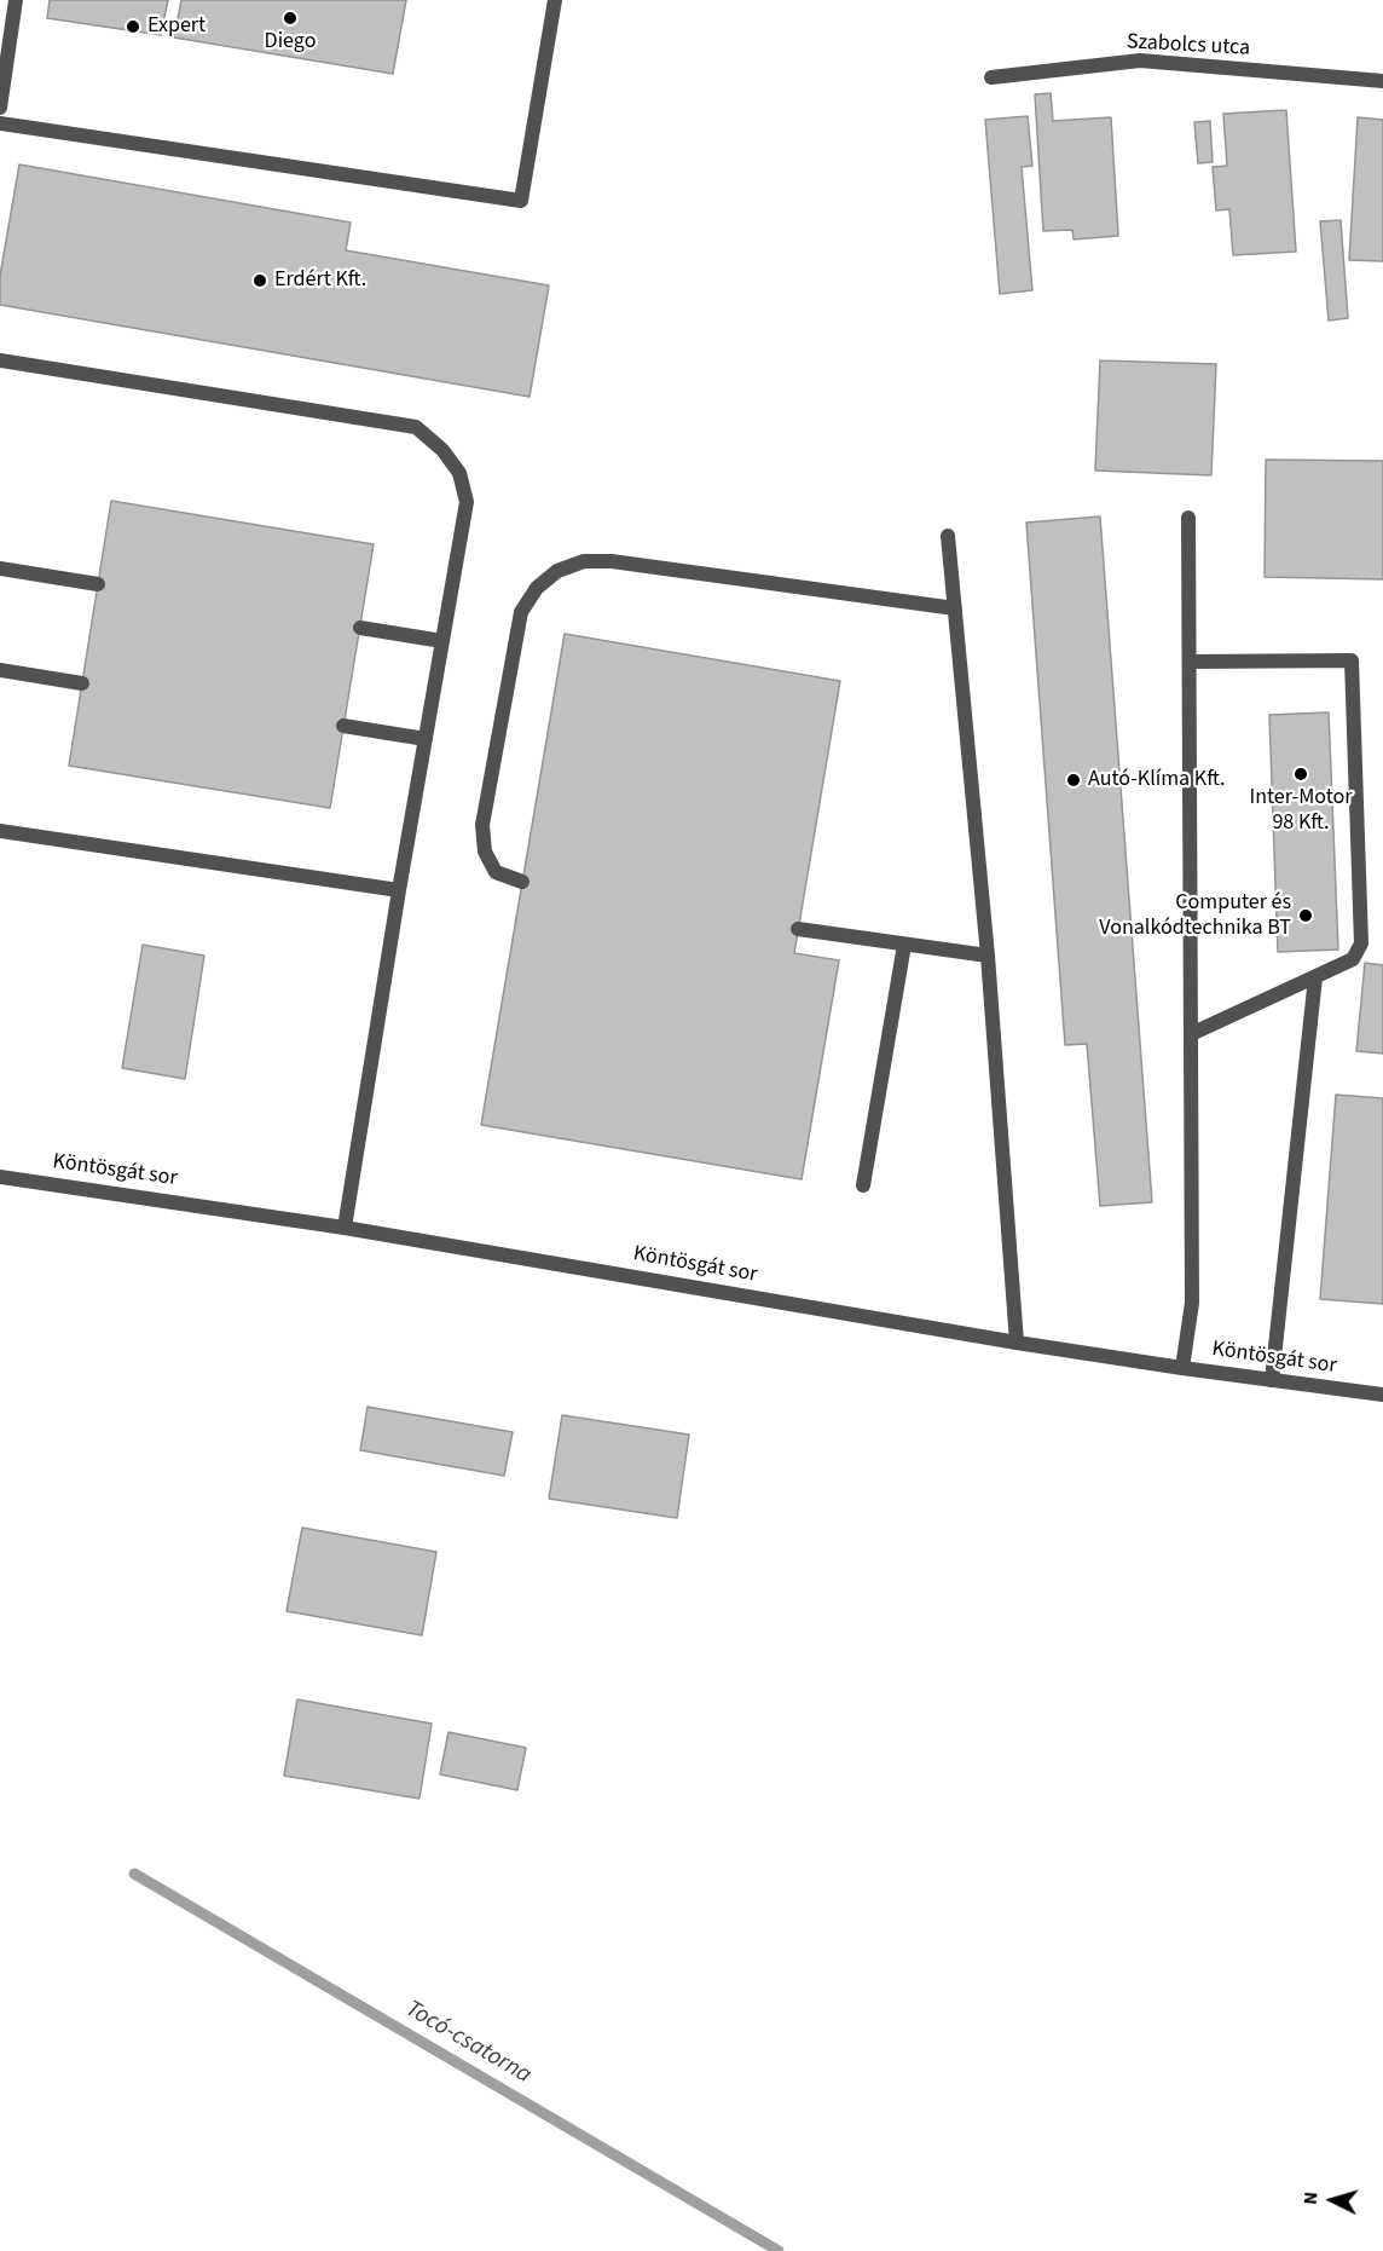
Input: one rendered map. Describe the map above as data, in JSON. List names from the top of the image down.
{
  "streets": {
    "street": ["Szabolcs utca", "Köntösgát sor"]
  },
  "water": ["Tocó-csatorna"],
  "places": [
    "Diego",
    "Expert",
    "Erdért Kft.",
    "Inter-Motor 98 Kft.",
    "Autó-Klíma Kft.",
    "Computer és Vonalkódtechnika BT"
  ],
  "north": "left"
}
